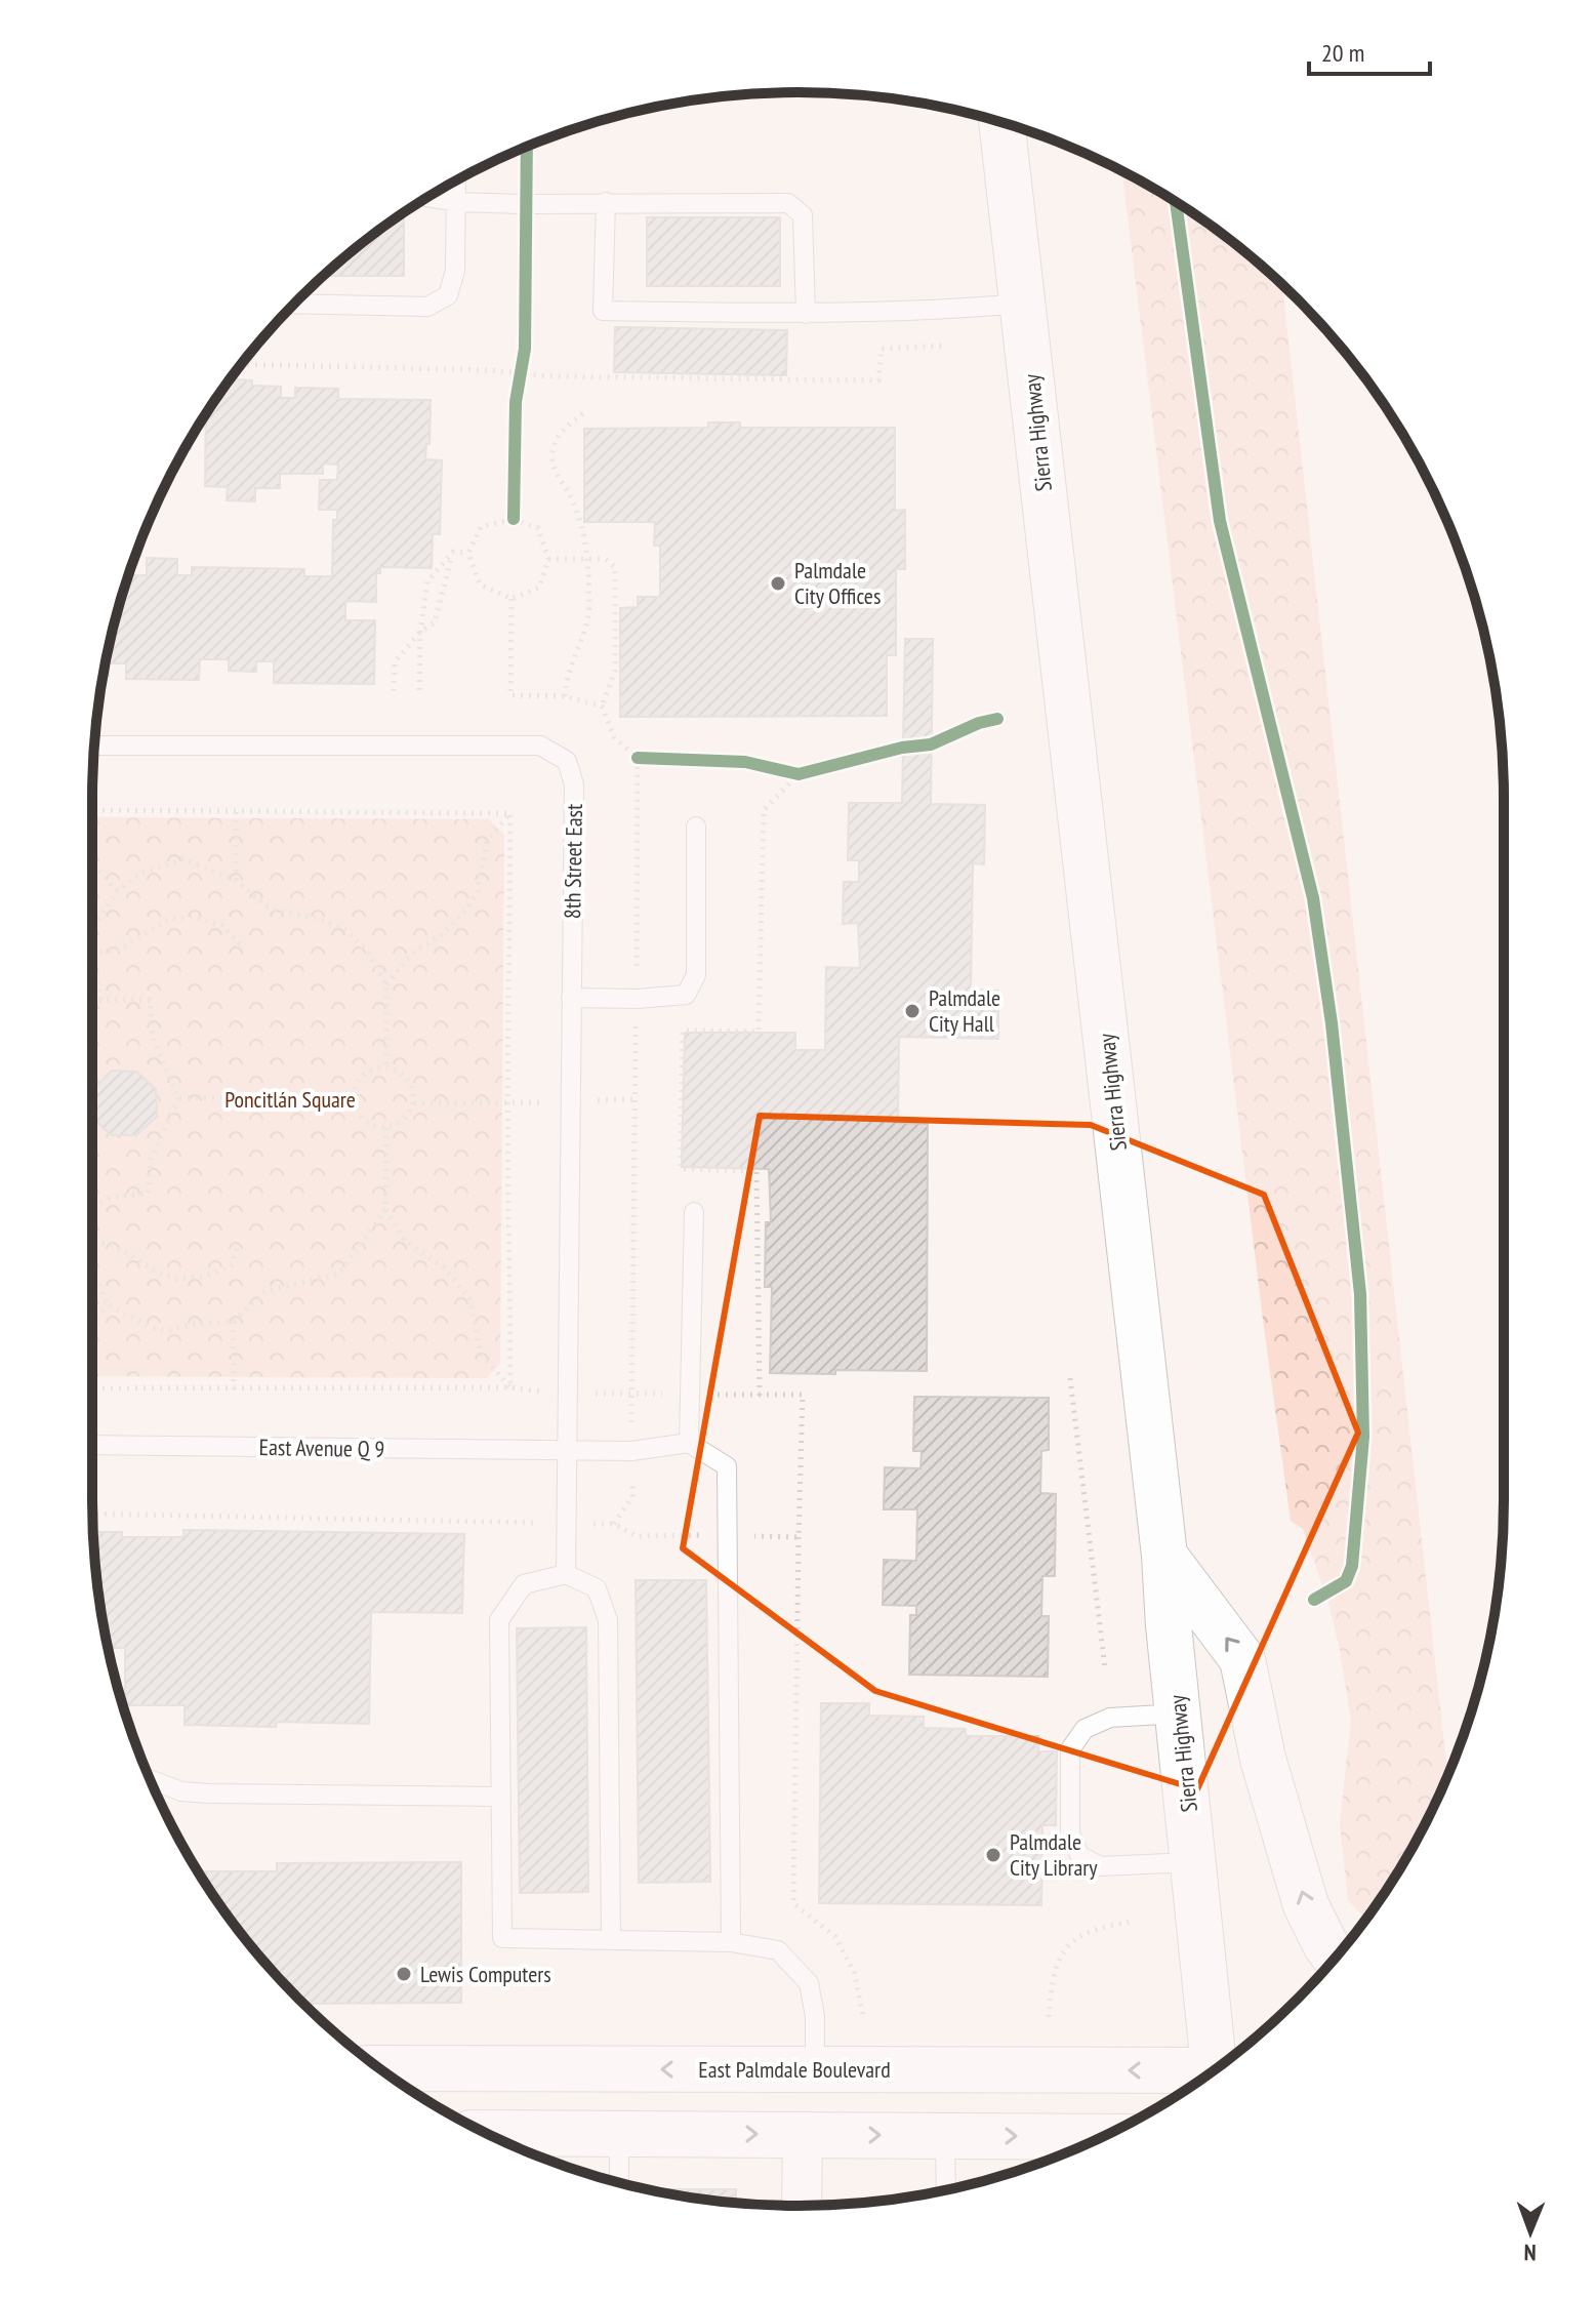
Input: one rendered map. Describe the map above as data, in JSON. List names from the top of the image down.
{
  "streets": {
    "highway": ["Sierra Highway", "East Palmdale Boulevard"],
    "lane": ["8th Street East", "East Avenue Q 9"]
  },
  "crossings": [
    ["8th Street East", "East Avenue Q 9"]
  ],
  "parks": ["Poncitlán Square"],
  "places": [
    "Palmdale City Offices",
    "Palmdale City Hall",
    "Palmdale City Library",
    "Lewis Computers"
  ],
  "scale_bar": "20 m",
  "north": "bottom"
}
